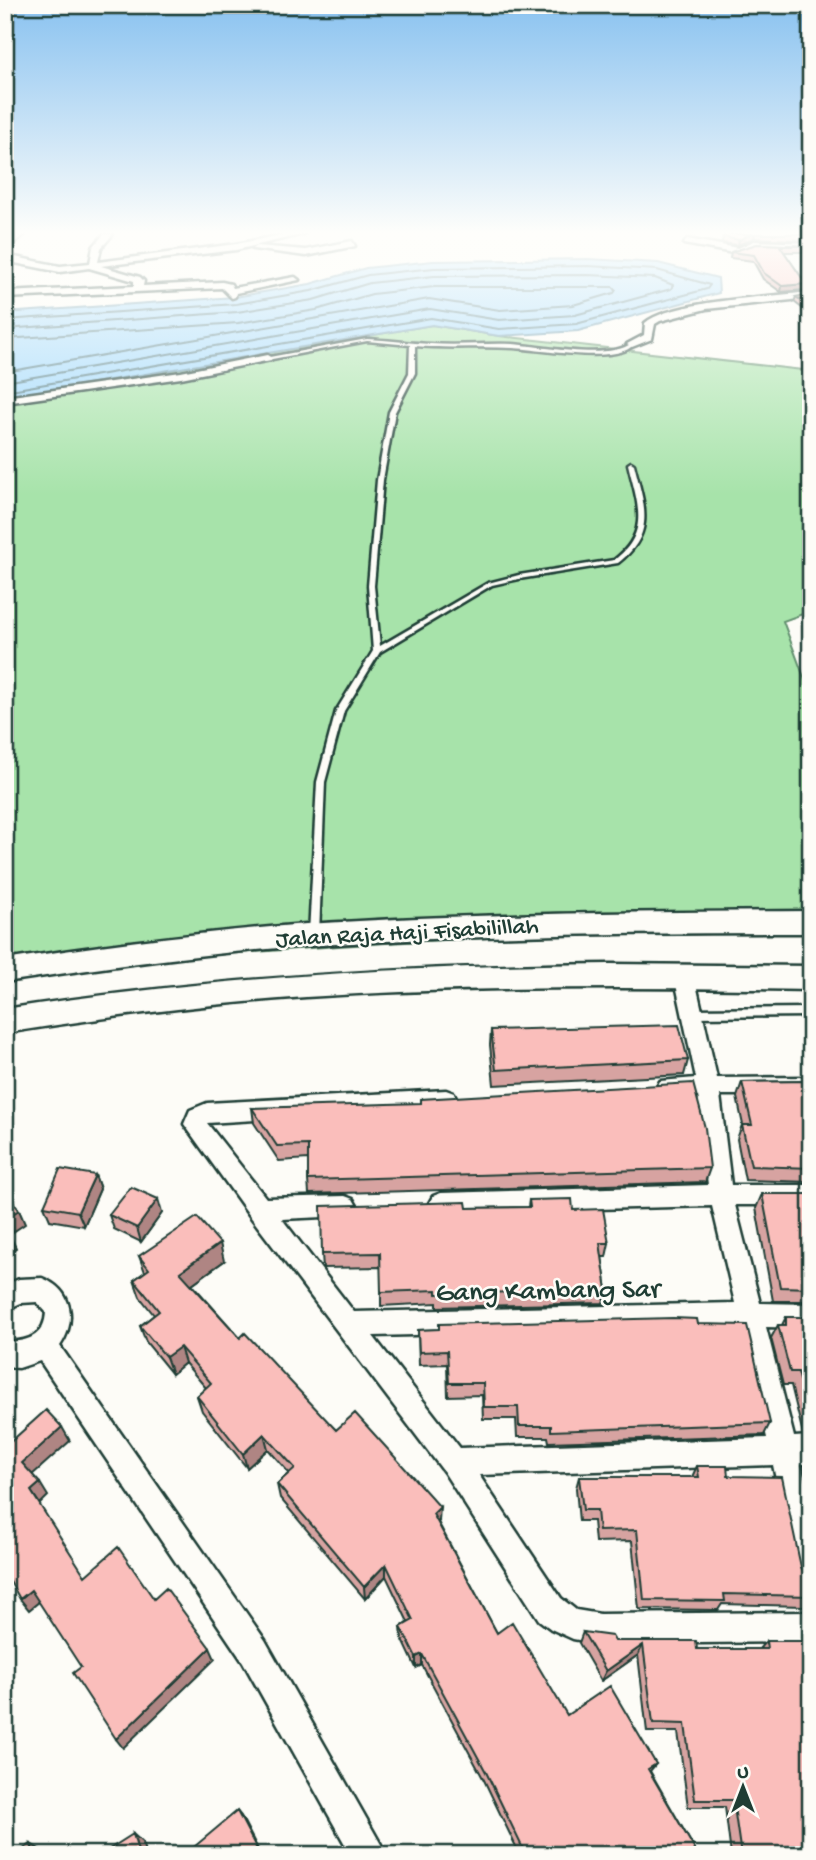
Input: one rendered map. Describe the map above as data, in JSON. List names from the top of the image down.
{
  "streets": {
    "main road": ["Jalan Raja Haji Fisabilillah"],
    "street": ["Gang Kambang Sar"]
  },
  "north": "top"
}
